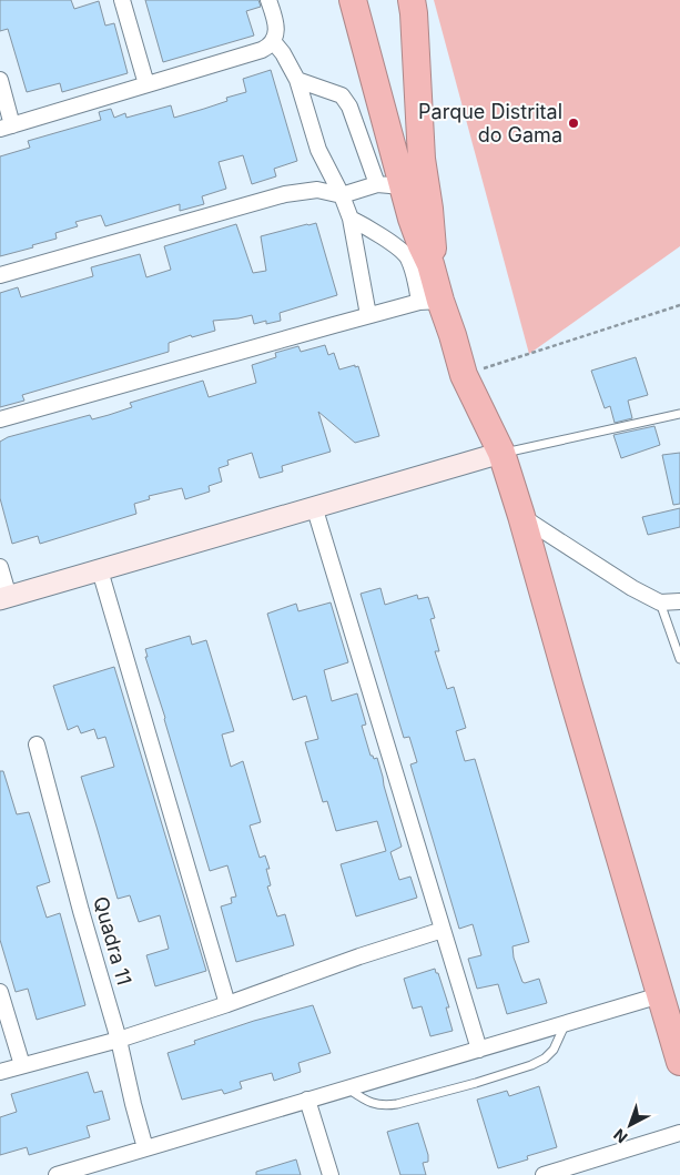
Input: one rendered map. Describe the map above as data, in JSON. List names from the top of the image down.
{
  "streets": {
    "street": ["Quadra 11"]
  },
  "places": ["Parque Distrital do Gama"],
  "north": "bottom left"
}
